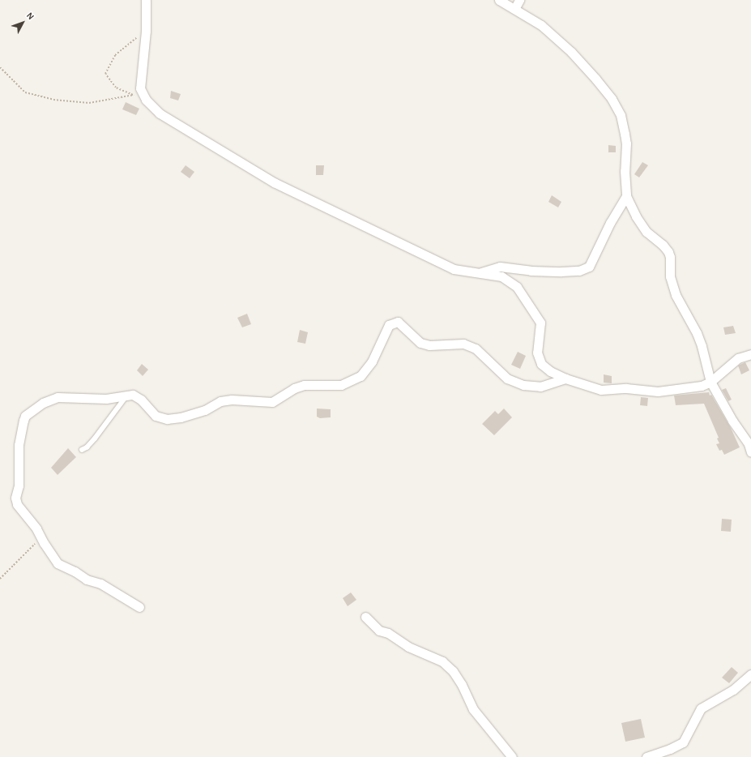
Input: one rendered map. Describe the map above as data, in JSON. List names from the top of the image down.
{
  "north": "top right"
}
